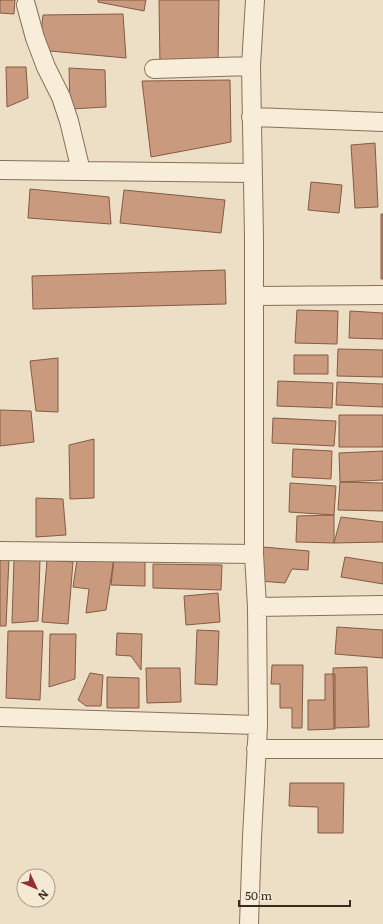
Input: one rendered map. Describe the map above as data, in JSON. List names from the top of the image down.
{
  "scale_bar": "50 m",
  "north": "bottom right"
}
